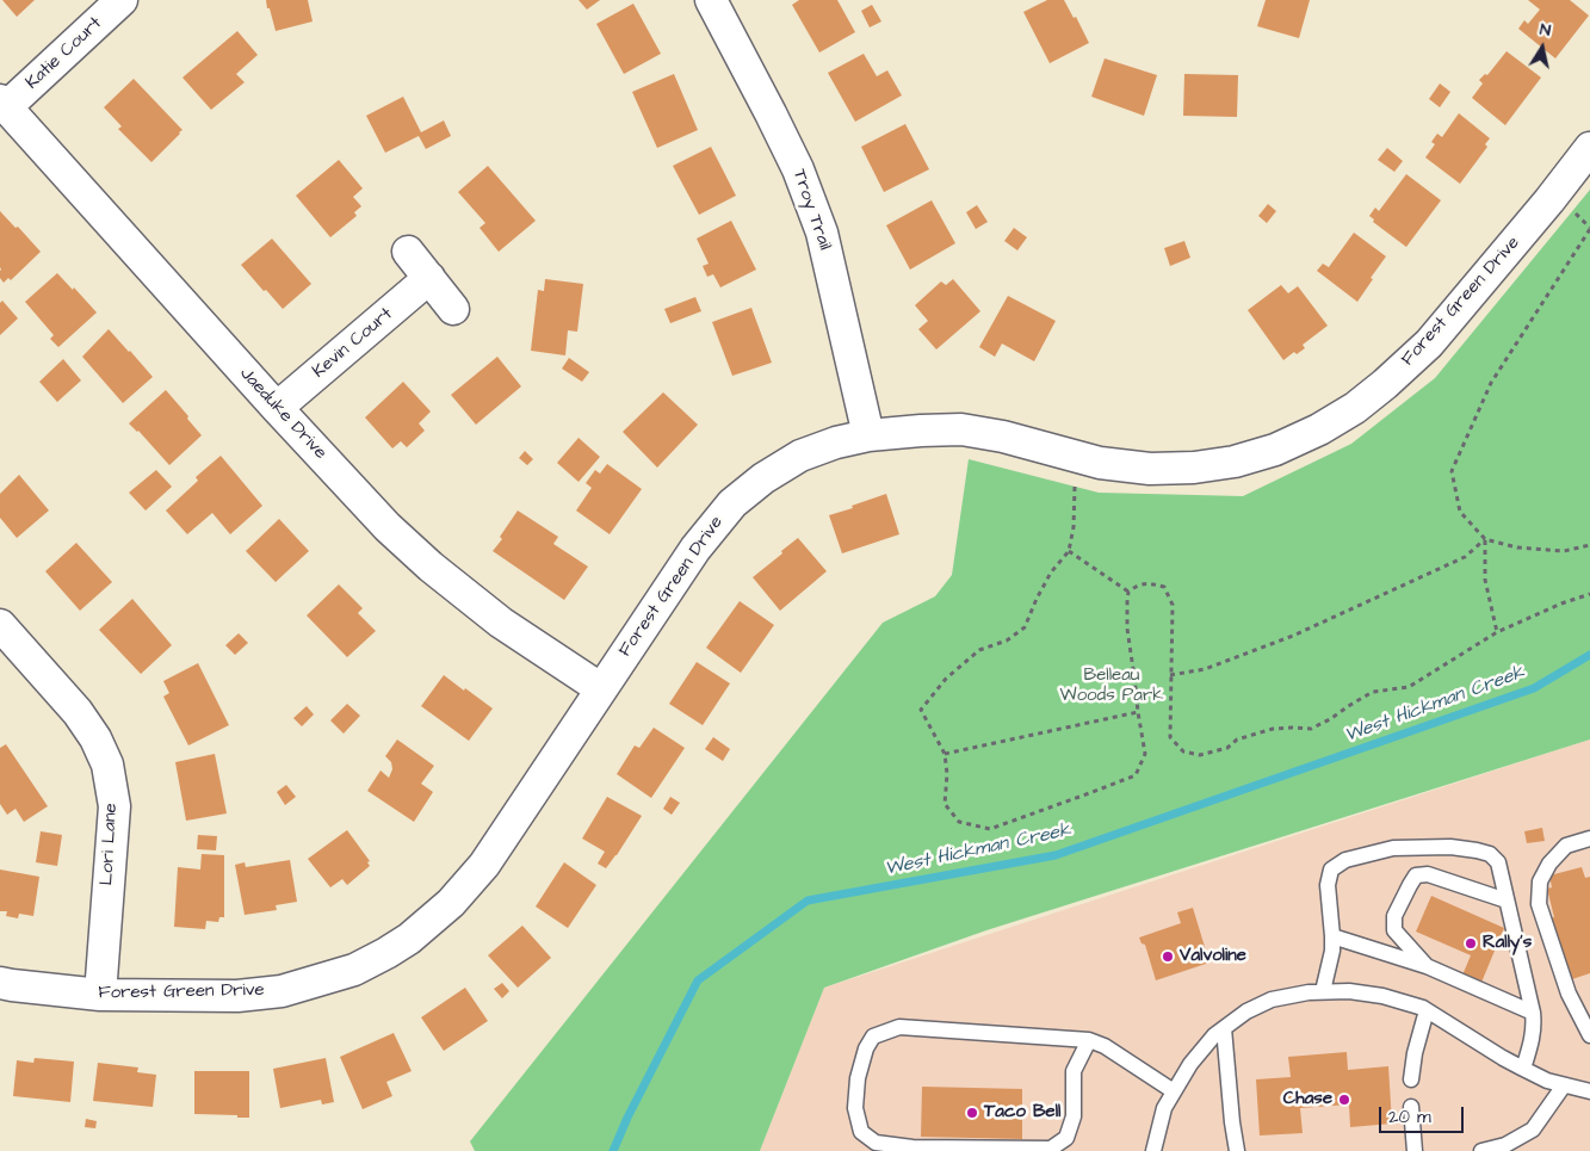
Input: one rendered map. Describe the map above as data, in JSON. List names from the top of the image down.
{
  "streets": {
    "street": [
      "Katie Court",
      "Troy Trail",
      "Forest Green Drive",
      "Kevin Court",
      "Jaeduke Drive",
      "Lori Lane"
    ]
  },
  "crossings": [
    ["Katie Court", "Jaeduke Drive"],
    ["Troy Trail", "Forest Green Drive"],
    ["Forest Green Drive", "Jaeduke Drive"],
    ["Forest Green Drive", "Lori Lane"],
    ["Kevin Court", "Jaeduke Drive"]
  ],
  "water": ["West Hickman Creek"],
  "parks": ["Belleau Woods Park"],
  "places": [
    "Rally's",
    "Valvoline",
    "Chase",
    "Taco Bell"
  ],
  "scale_bar": "20 m",
  "north": "top"
}
